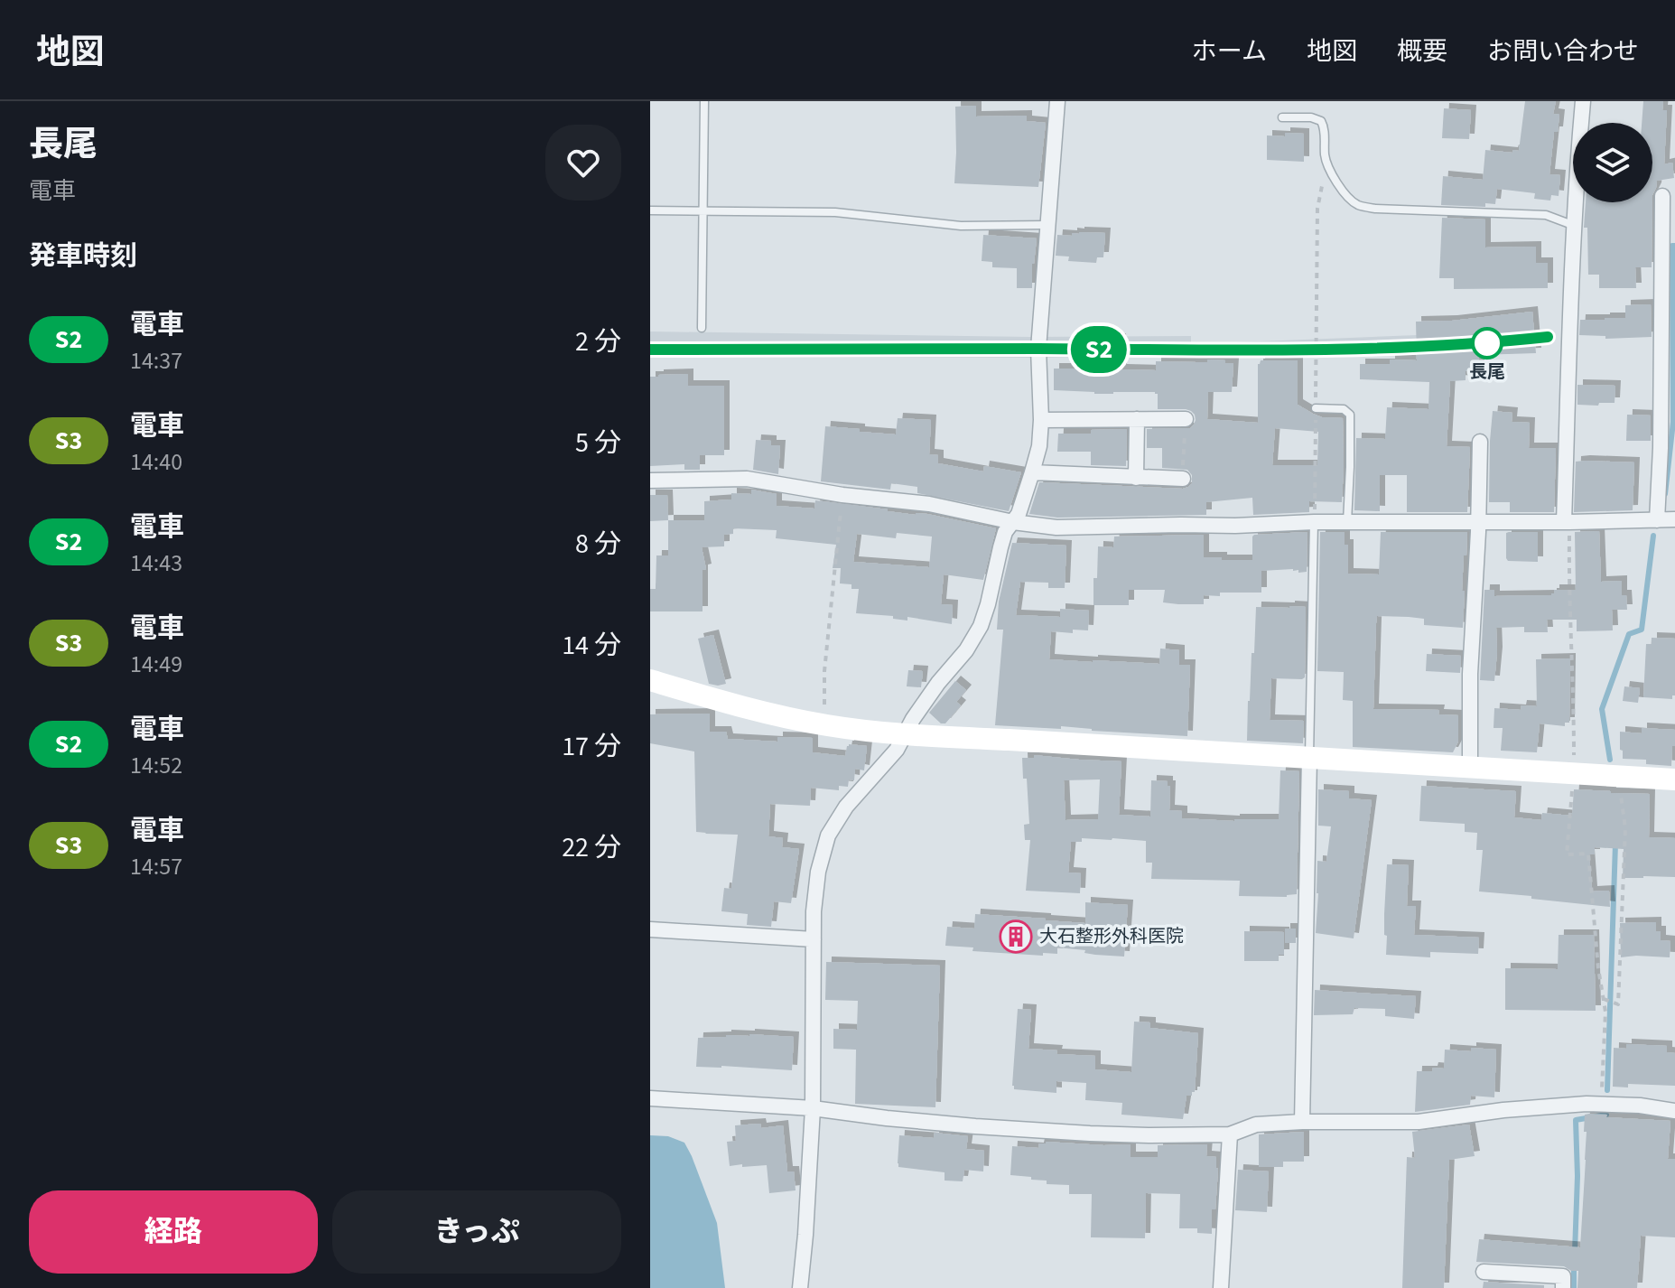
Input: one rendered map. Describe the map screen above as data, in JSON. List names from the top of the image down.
{
  "places": {
    "other": ["長尾"],
    "building": ["大石整形外科医院"]
  },
  "page": {
    "header": "地図",
    "nav": [
      "ホーム",
      "地図",
      "概要",
      "お問い合わせ"
    ],
    "heading": [
      ["長尾", "電車"],
      "発車時刻"
    ],
    "on_map": "S2",
    "list": [
      {
        "mark": "S2",
        "name": "電車",
        "note": "14:37",
        "value": "2 分"
      },
      {
        "mark": "S3",
        "name": "電車",
        "note": "14:40",
        "value": "5 分"
      },
      {
        "mark": "S2",
        "name": "電車",
        "note": "14:43",
        "value": "8 分"
      },
      {
        "mark": "S3",
        "name": "電車",
        "note": "14:49",
        "value": "14 分"
      },
      {
        "mark": "S2",
        "name": "電車",
        "note": "14:52",
        "value": "17 分"
      },
      {
        "mark": "S3",
        "name": "電車",
        "note": "14:57",
        "value": "22 分"
      }
    ],
    "buttons": ["経路", "きっぷ"]
  }
}
